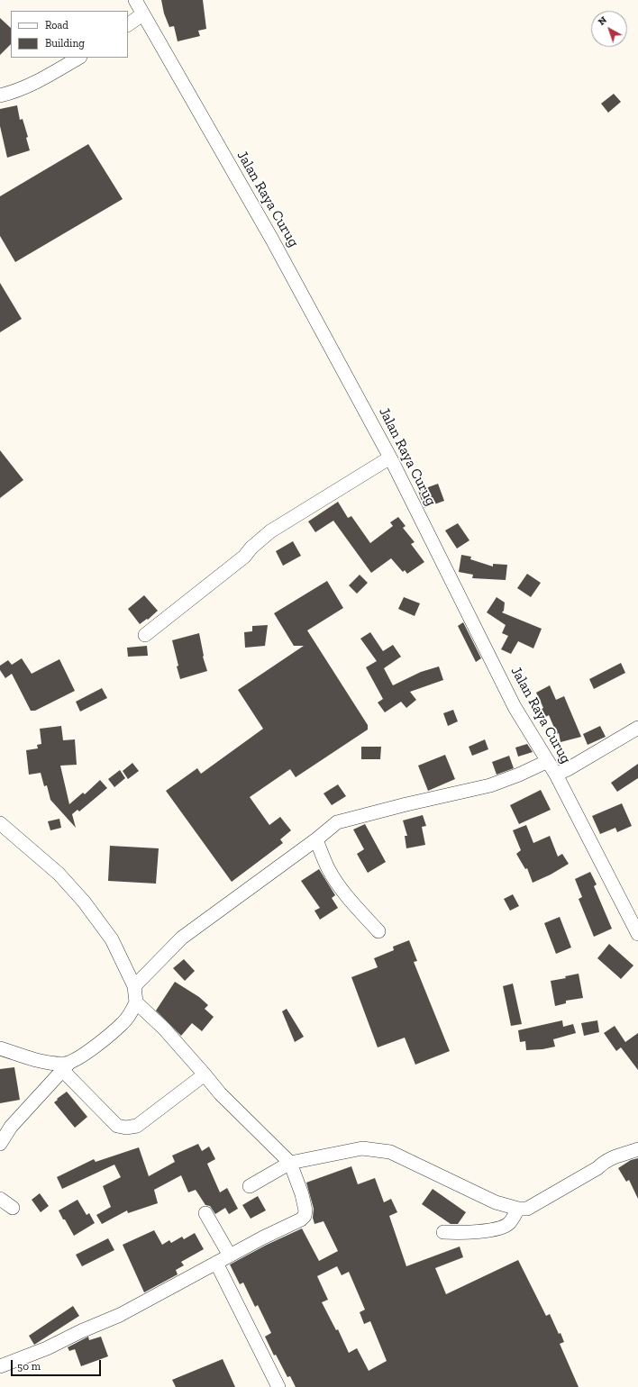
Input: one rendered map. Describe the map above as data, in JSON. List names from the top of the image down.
{
  "streets": {
    "street": ["Jalan Raya Curug"]
  },
  "legend": ["Road", "Building"],
  "scale_bar": "50 m",
  "north": "top left"
}
